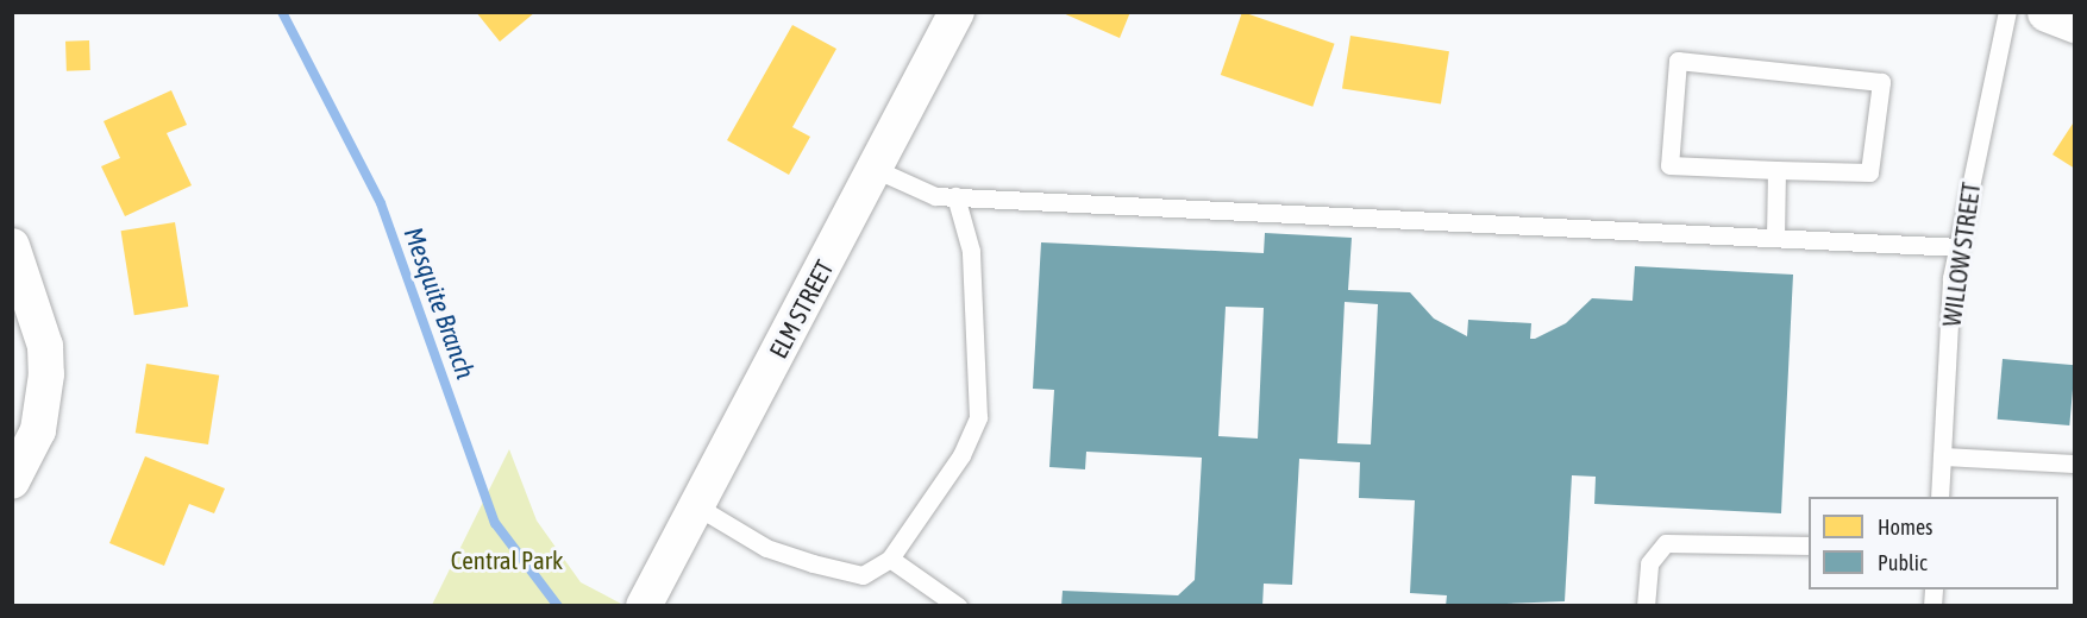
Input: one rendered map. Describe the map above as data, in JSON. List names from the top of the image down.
{
  "streets": {
    "street": ["ELM STREET"],
    "lane": ["WILLOW STREET"]
  },
  "water": ["Mesquite Branch"],
  "parks": ["Central Park"],
  "legend": ["Homes", "Public"]
}
